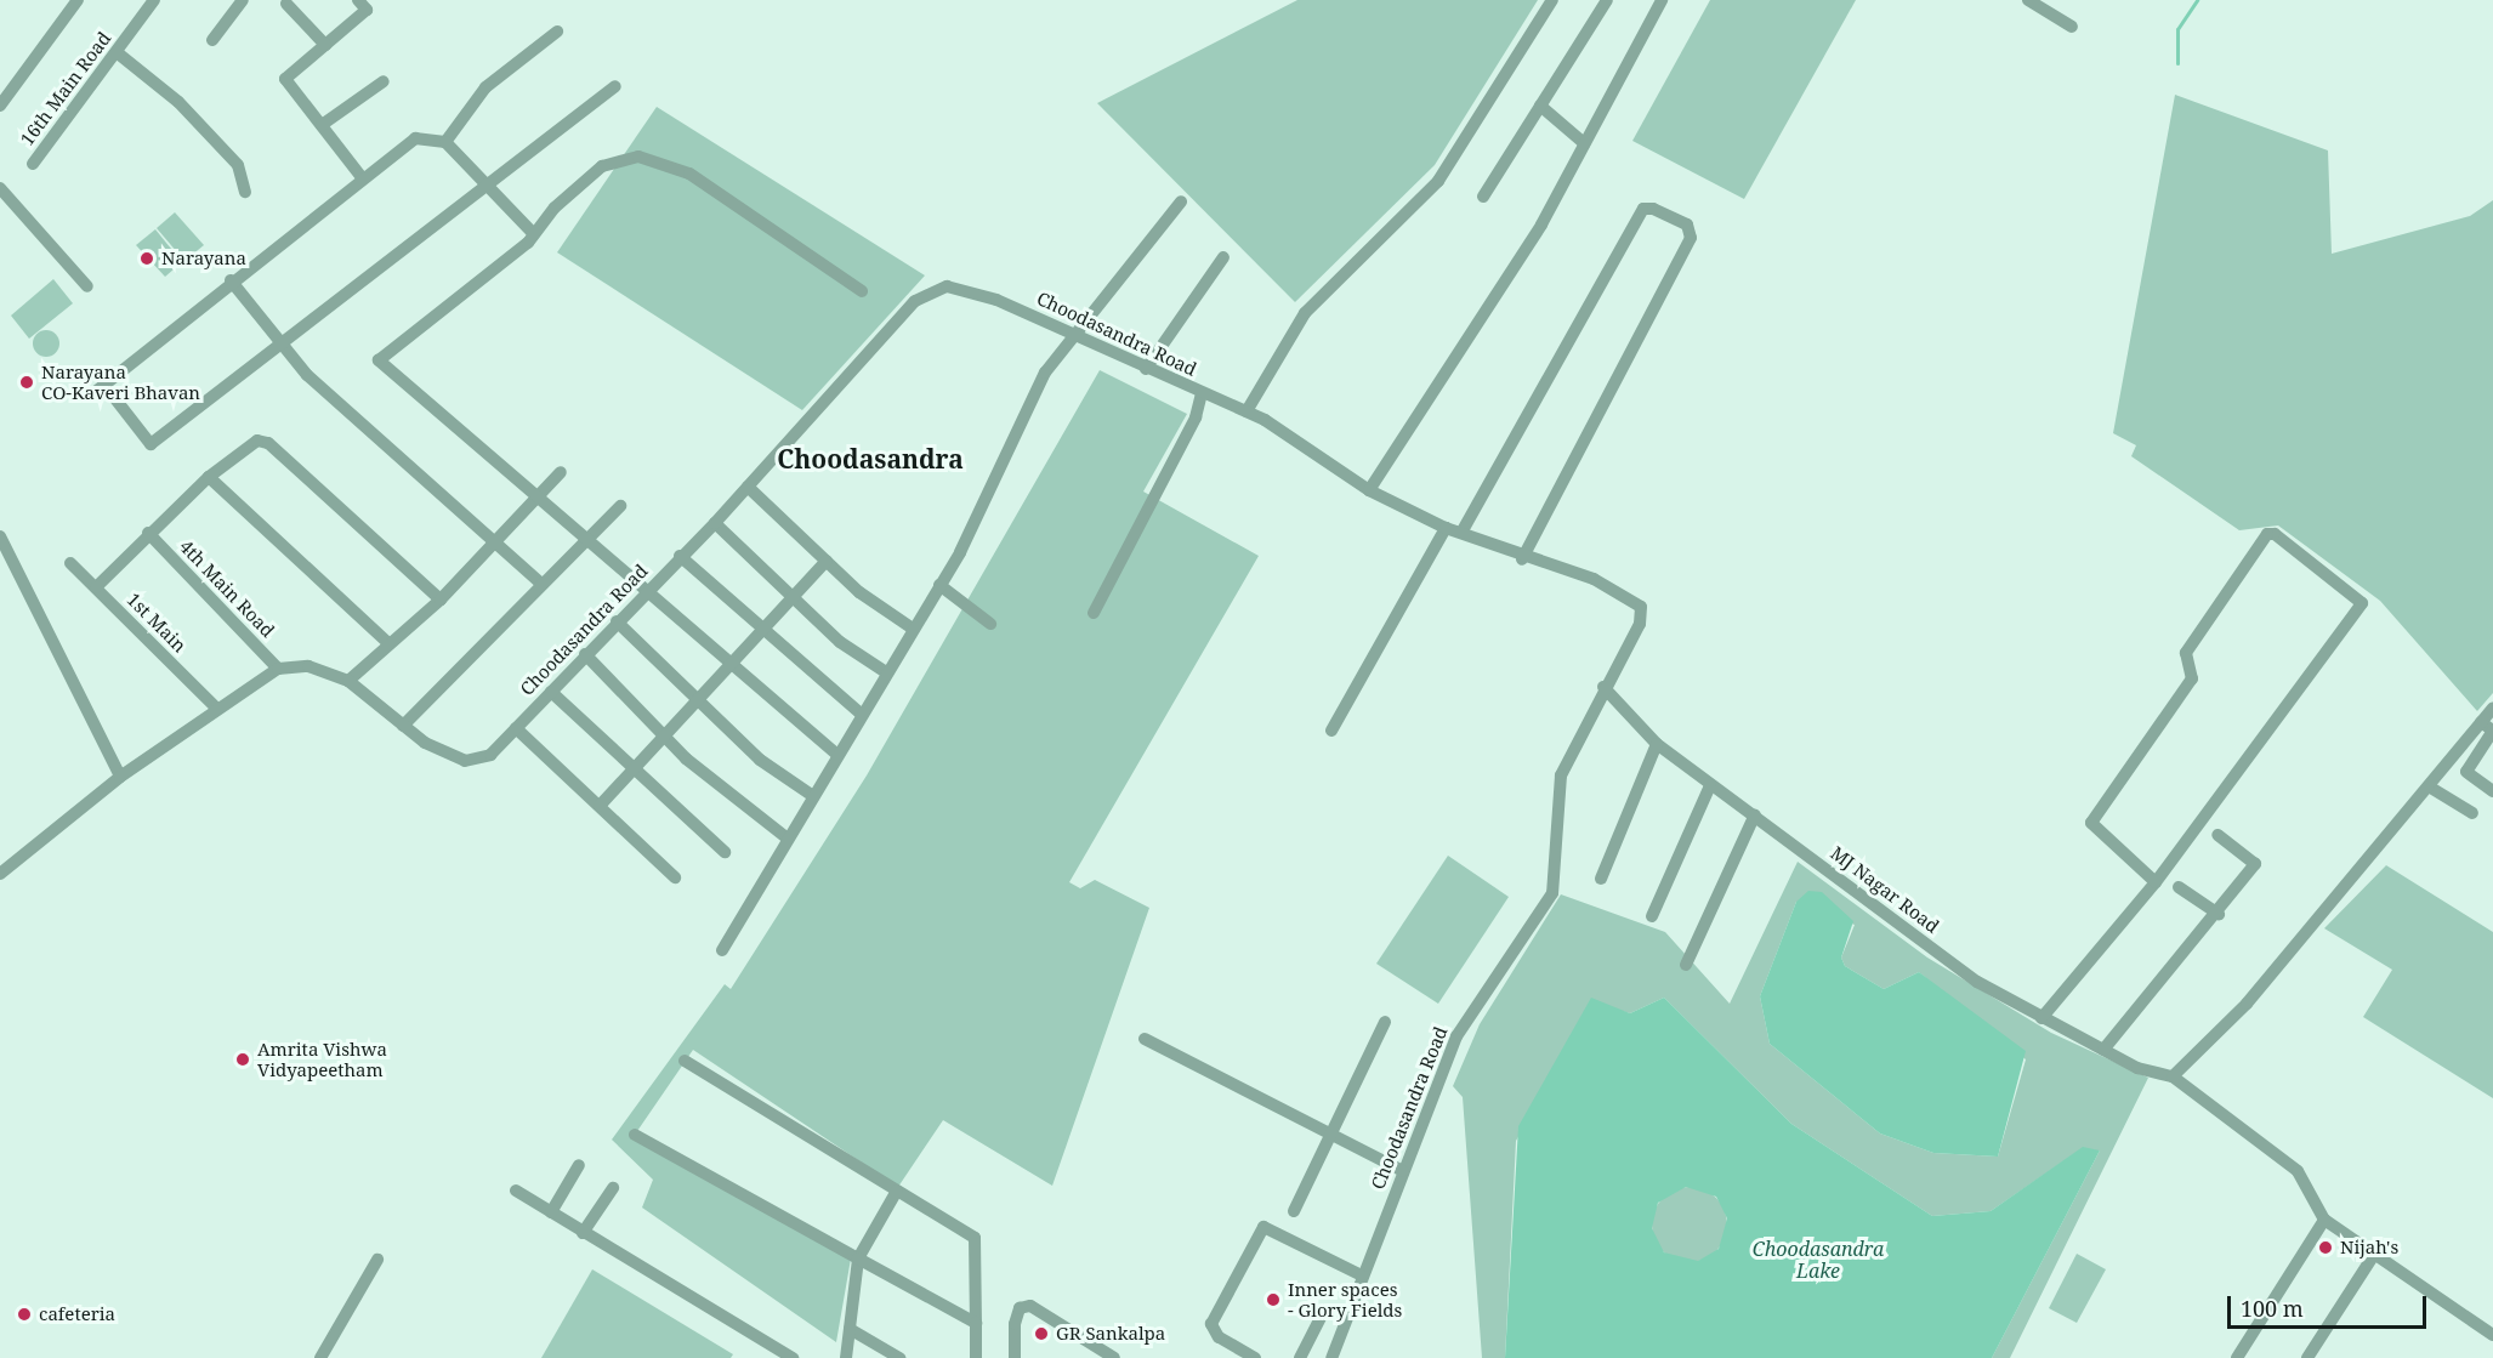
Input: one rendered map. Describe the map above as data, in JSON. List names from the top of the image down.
{
  "streets": {
    "street": [
      "16th Main Road",
      "Choodasandra Road",
      "4th Main Road",
      "1st Main",
      "MJ Nagar Road"
    ]
  },
  "crossings": [
    ["Choodasandra Road", "4th Main Road"],
    ["Choodasandra Road", "MJ Nagar Road"]
  ],
  "districts": ["Choodasandra"],
  "water": ["Choodasandra Lake"],
  "places": [
    "Narayana",
    "Narayana CO-Kaveri Bhavan",
    "Amrita Vishwa Vidyapeetham",
    "Nijah's",
    "Inner spaces - Glory Fields",
    "cafeteria",
    "GR Sankalpa"
  ],
  "scale_bar": "100 m"
}
